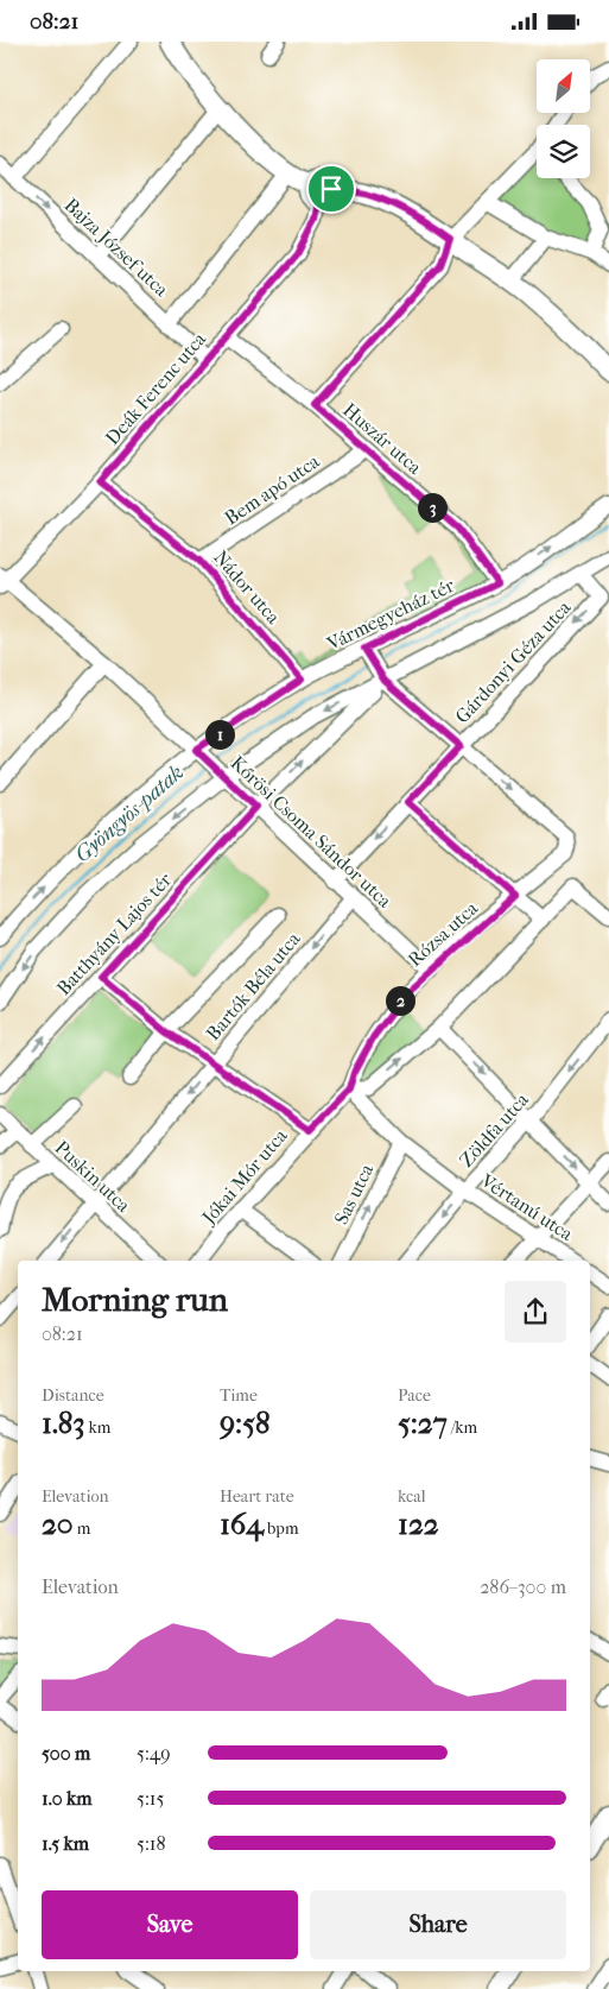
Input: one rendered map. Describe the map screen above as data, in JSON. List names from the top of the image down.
{
  "streets": {
    "street": [
      "Bajza József utca",
      "Deák Ferenc utca",
      "Huszár utca",
      "Bem apó utca",
      "Nádor utca",
      "Vármegyeház tér",
      "Gárdonyi Géza utca",
      "Kőrösi Csoma Sándor utca",
      "Batthyány Lajos tér",
      "Rózsa utca",
      "Bartók Béla utca",
      "Zöldfa utca",
      "Puskin utca",
      "Jókai Mór utca",
      "Sas utca",
      "Vértanú utca"
    ]
  },
  "crossings": [
    ["Bajza József utca", "Deák Ferenc utca"],
    ["Deák Ferenc utca", "Huszár utca"],
    ["Deák Ferenc utca", "Nádor utca"],
    ["Deák Ferenc utca", "Kőrösi Csoma Sándor utca"],
    ["Huszár utca", "Bem apó utca"],
    ["Huszár utca", "Vármegyeház tér"],
    ["Bem apó utca", "Nádor utca"],
    ["Nádor utca", "Vármegyeház tér"],
    ["Vármegyeház tér", "Kőrösi Csoma Sándor utca"],
    ["Gárdonyi Géza utca", "Kőrösi Csoma Sándor utca"],
    ["Gárdonyi Géza utca", "Rózsa utca"],
    ["Kőrösi Csoma Sándor utca", "Batthyány Lajos tér"],
    ["Kőrösi Csoma Sándor utca", "Rózsa utca"],
    ["Kőrösi Csoma Sándor utca", "Bartók Béla utca"],
    ["Rózsa utca", "Jókai Mór utca"],
    ["Rózsa utca", "Vértanú utca"],
    ["Bartók Béla utca", "Puskin utca"],
    ["Zöldfa utca", "Vértanú utca"],
    ["Jókai Mór utca", "Vértanú utca"],
    ["Sas utca", "Vértanú utca"]
  ],
  "one_way": ["Bajza József utca", "Sas utca"],
  "water": ["Gyöngyös-patak"],
  "north": "top right",
  "page": {
    "status": "08:21",
    "pins": ["3", "1", "2"],
    "heading": ["Morning run", "08:21"],
    "stats": [
      ["Distance", "1.83 km"],
      ["Time", "9:58"],
      ["Pace", "5:27 /km"],
      ["Elevation", "20 m"],
      ["Heart rate", "164 bpm"],
      ["kcal", "122"]
    ],
    "chart": ["Elevation", "286–300 m"],
    "list": [
      {
        "name": "500 m",
        "note": "5:49"
      },
      {
        "name": "1.0 km",
        "note": "5:15"
      },
      {
        "name": "1.5 km",
        "note": "5:18"
      }
    ],
    "buttons": ["Save", "Share"]
  }
}
